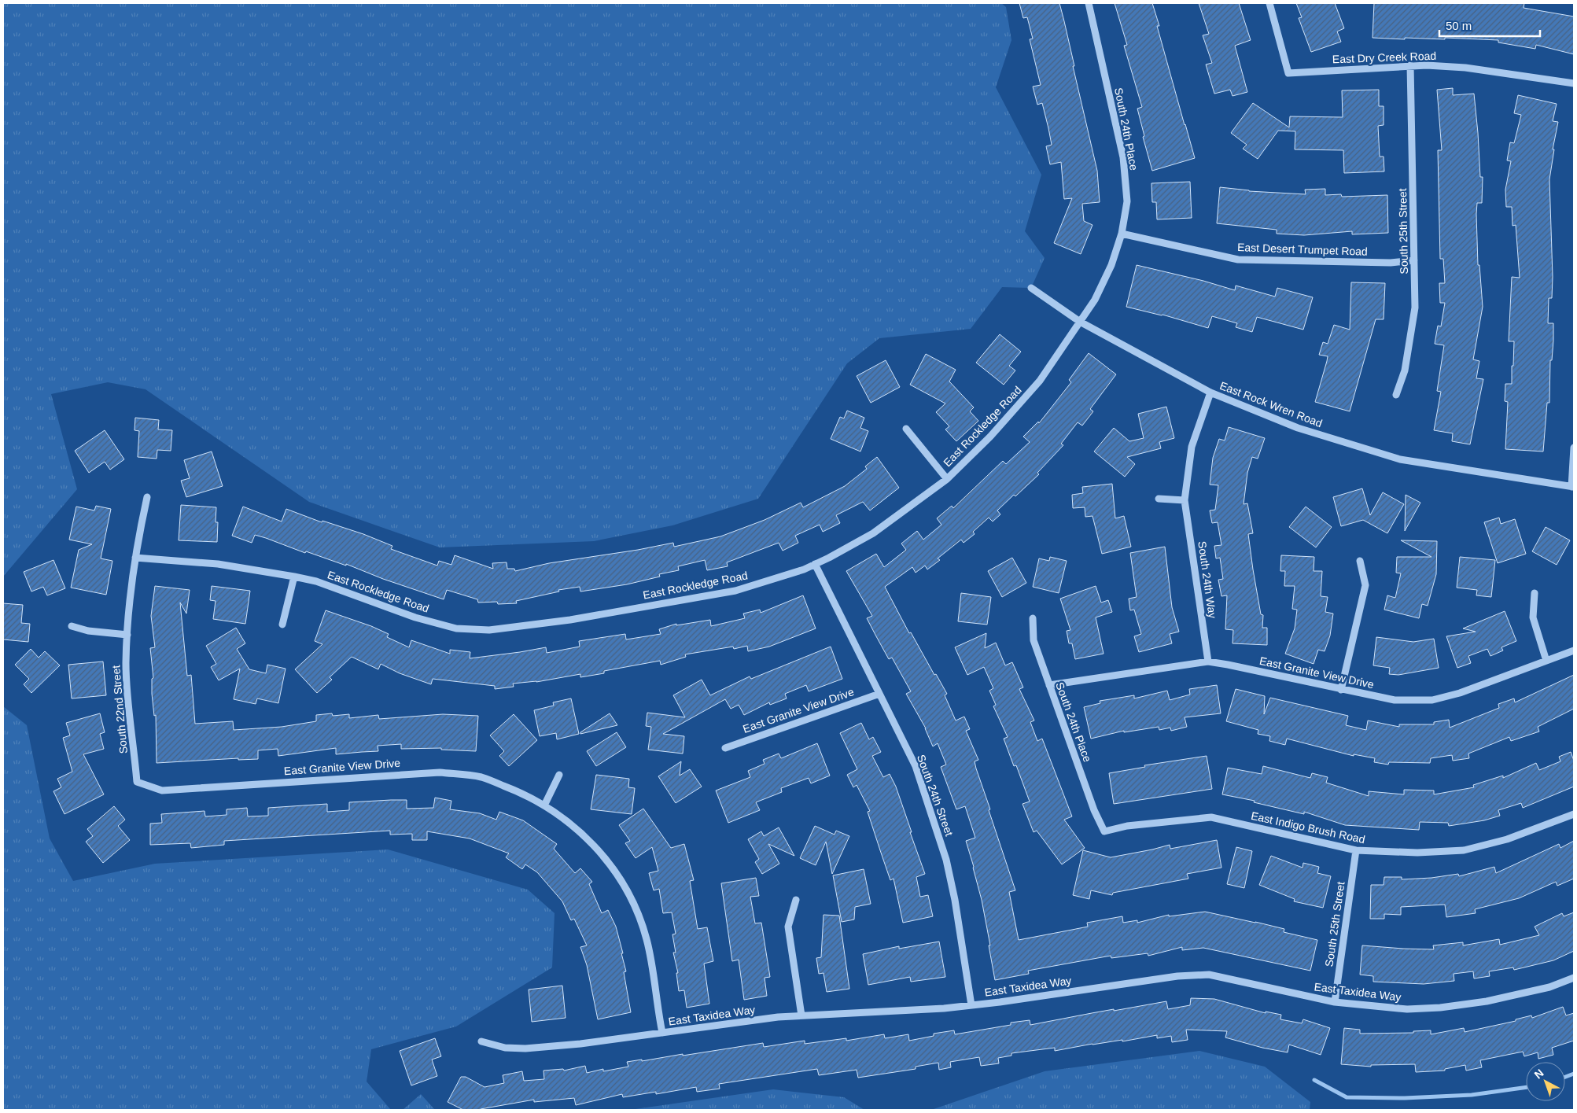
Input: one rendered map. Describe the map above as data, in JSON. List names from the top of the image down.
{
  "streets": {
    "street": [
      "East Dry Creek Road",
      "South 24th Place",
      "South 25th Street",
      "East Desert Trumpet Road",
      "East Rock Wren Road",
      "East Rockledge Road",
      "South 24th Way",
      "East Granite View Drive",
      "South 22nd Street",
      "South 24th Street",
      "East Indigo Brush Road",
      "East Taxidea Way"
    ]
  },
  "crossings": [
    ["East Dry Creek Road", "South 25th Street"],
    ["South 24th Place", "East Desert Trumpet Road"],
    ["South 24th Place", "East Rock Wren Road"],
    ["South 24th Place", "East Rockledge Road"],
    ["South 24th Place", "East Granite View Drive"],
    ["South 24th Place", "East Indigo Brush Road"],
    ["South 25th Street", "East Desert Trumpet Road"],
    ["South 25th Street", "East Indigo Brush Road"],
    ["South 25th Street", "East Taxidea Way"],
    ["East Rock Wren Road", "East Rockledge Road"],
    ["East Rock Wren Road", "South 24th Way"],
    ["East Rockledge Road", "South 22nd Street"],
    ["East Rockledge Road", "South 24th Street"],
    ["South 24th Way", "East Granite View Drive"],
    ["East Granite View Drive", "South 22nd Street"],
    ["East Granite View Drive", "South 24th Street"],
    ["East Granite View Drive", "East Taxidea Way"],
    ["South 24th Street", "East Taxidea Way"]
  ],
  "scale_bar": "50 m",
  "north": "top left"
}
